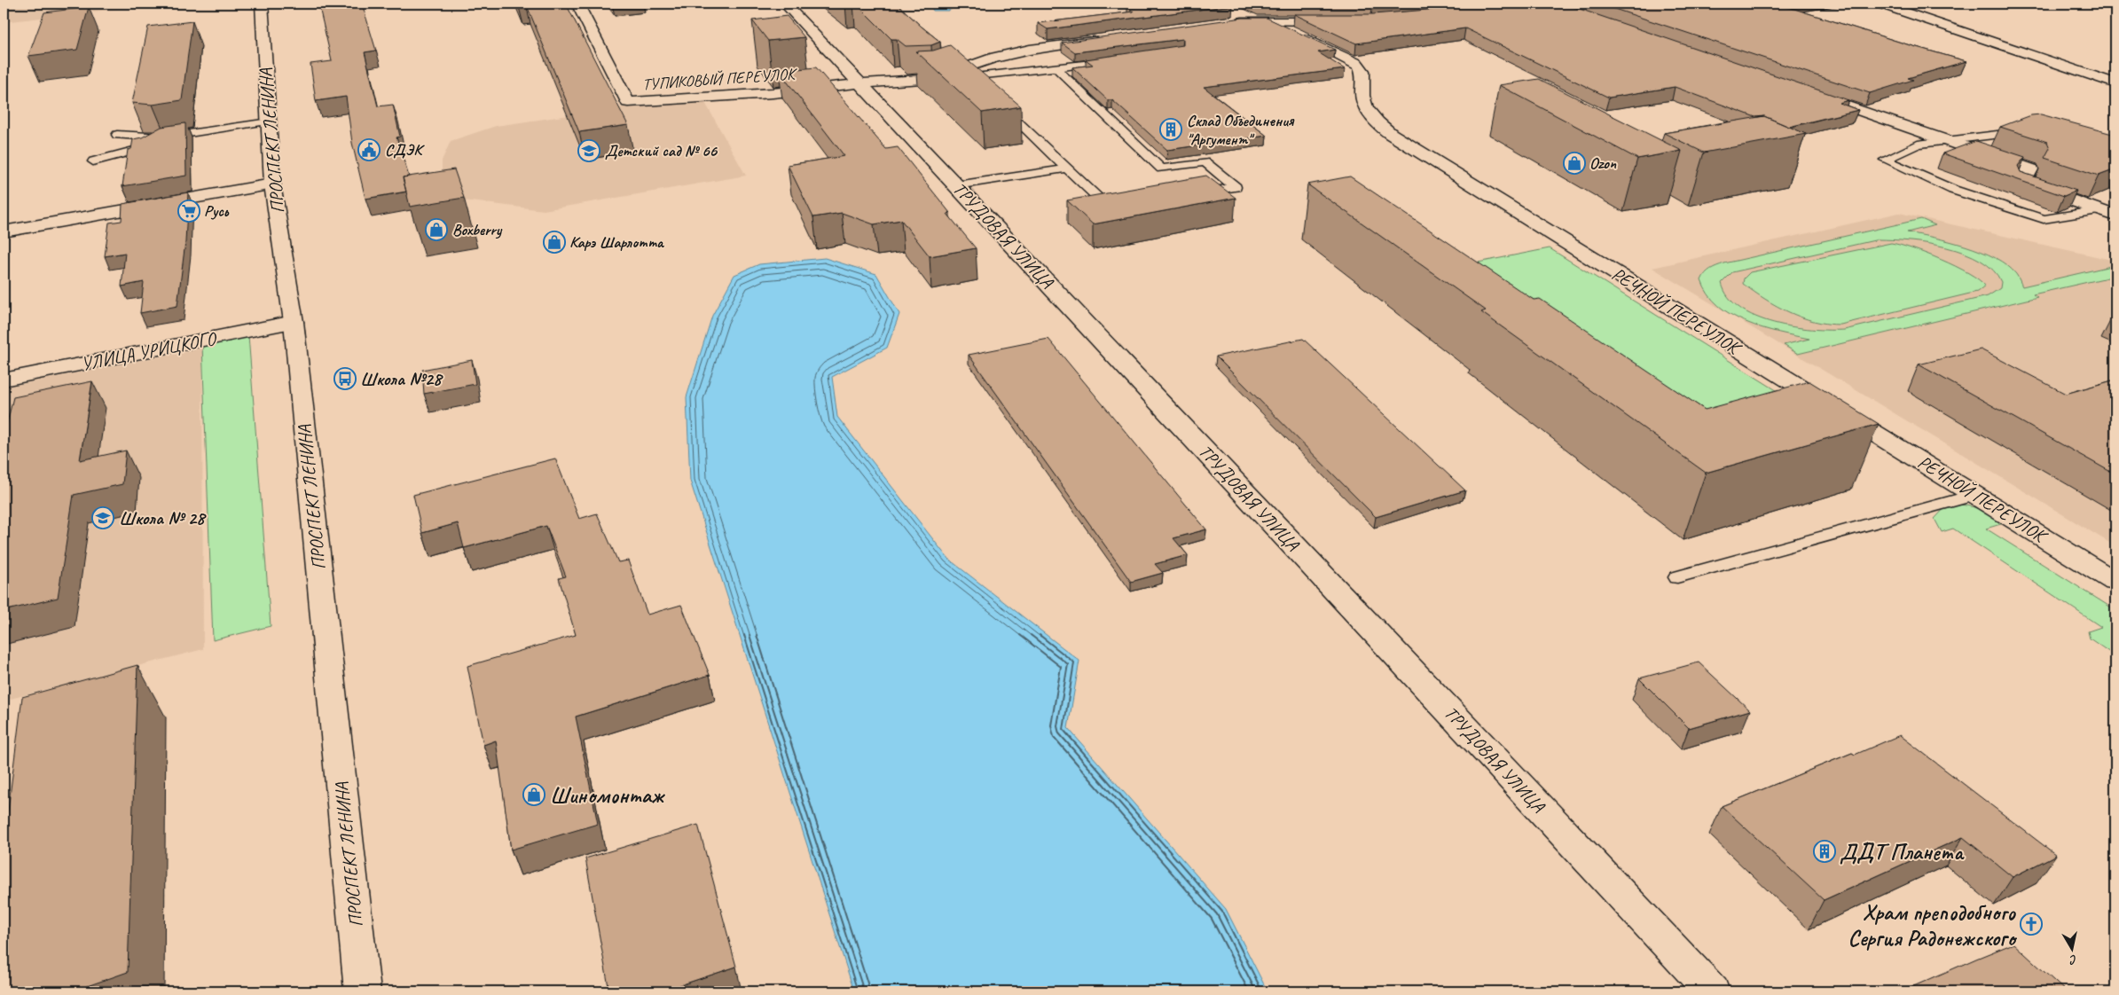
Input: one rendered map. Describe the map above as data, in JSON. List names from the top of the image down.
{
  "streets": {
    "street": [
      "ТУПИКОВЫЙ ПЕРЕУЛОК",
      "ПРОСПЕКТ ЛЕНИНА",
      "ТРУДОВАЯ УЛИЦА",
      "РЕЧНОЙ ПЕРЕУЛОК",
      "УЛИЦА УРИЦКОГО"
    ]
  },
  "crossings": [
    ["ТУПИКОВЫЙ ПЕРЕУЛОК", "ТРУДОВАЯ УЛИЦА"],
    ["ПРОСПЕКТ ЛЕНИНА", "УЛИЦА УРИЦКОГО"]
  ],
  "places": {
    "building": ["Склад Объединения \"Аргумент\"", "ДДТ Планета"],
    "public building": ["СДЭК"],
    "school or university": ["Детский сад № 66", "Школа № 28"],
    "shop": [
      "Ozon",
      "Boxberry",
      "Карэ Шарлотта",
      "Шиномонтаж"
    ],
    "supermarket": ["Русь"],
    "bus stop": ["Школа №28"],
    "church": ["Храм преподобного Сергия Радонежского"]
  },
  "north": "bottom"
}
